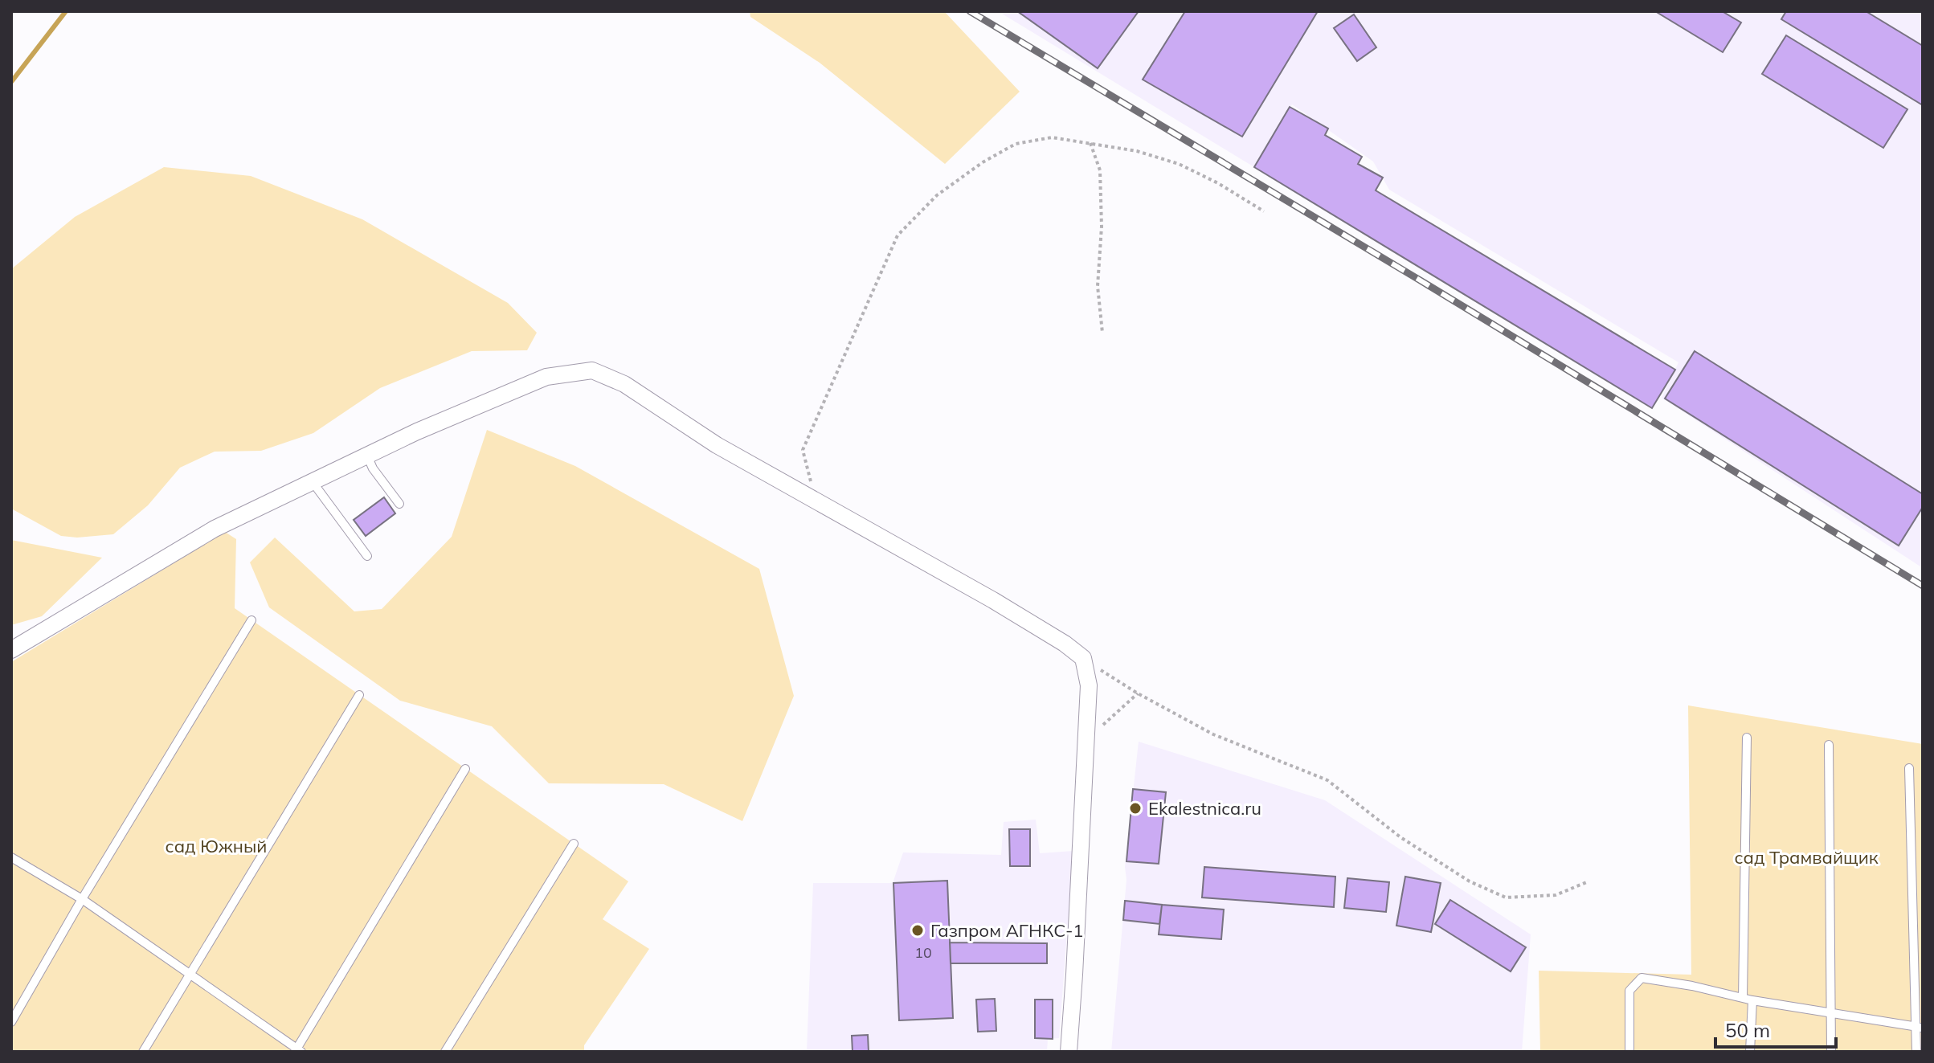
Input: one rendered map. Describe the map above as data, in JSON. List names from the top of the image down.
{
  "parks": ["сад Южный", "сад Трамвайщик"],
  "places": ["Ekalestnica.ru", "Газпром АГНКС-1"],
  "house_numbers": ["10"],
  "scale_bar": "50 m"
}
